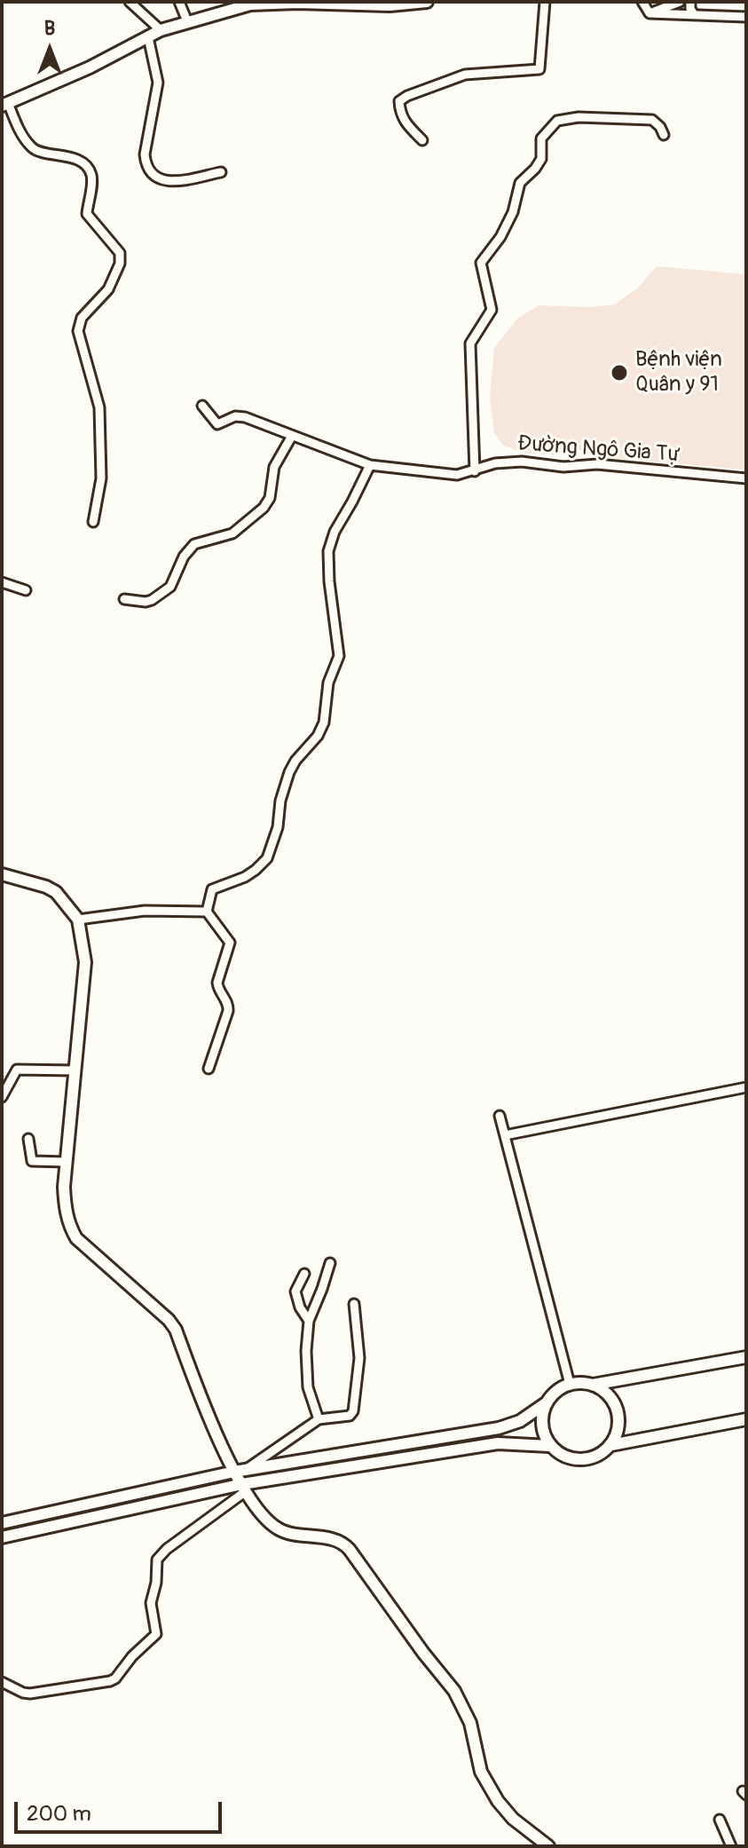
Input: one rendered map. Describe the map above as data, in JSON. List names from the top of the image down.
{
  "streets": {
    "street": ["Đường Ngô Gia Tự"]
  },
  "places": ["Bệnh viện Quân y 91"],
  "scale_bar": "200 m",
  "north": "top"
}
